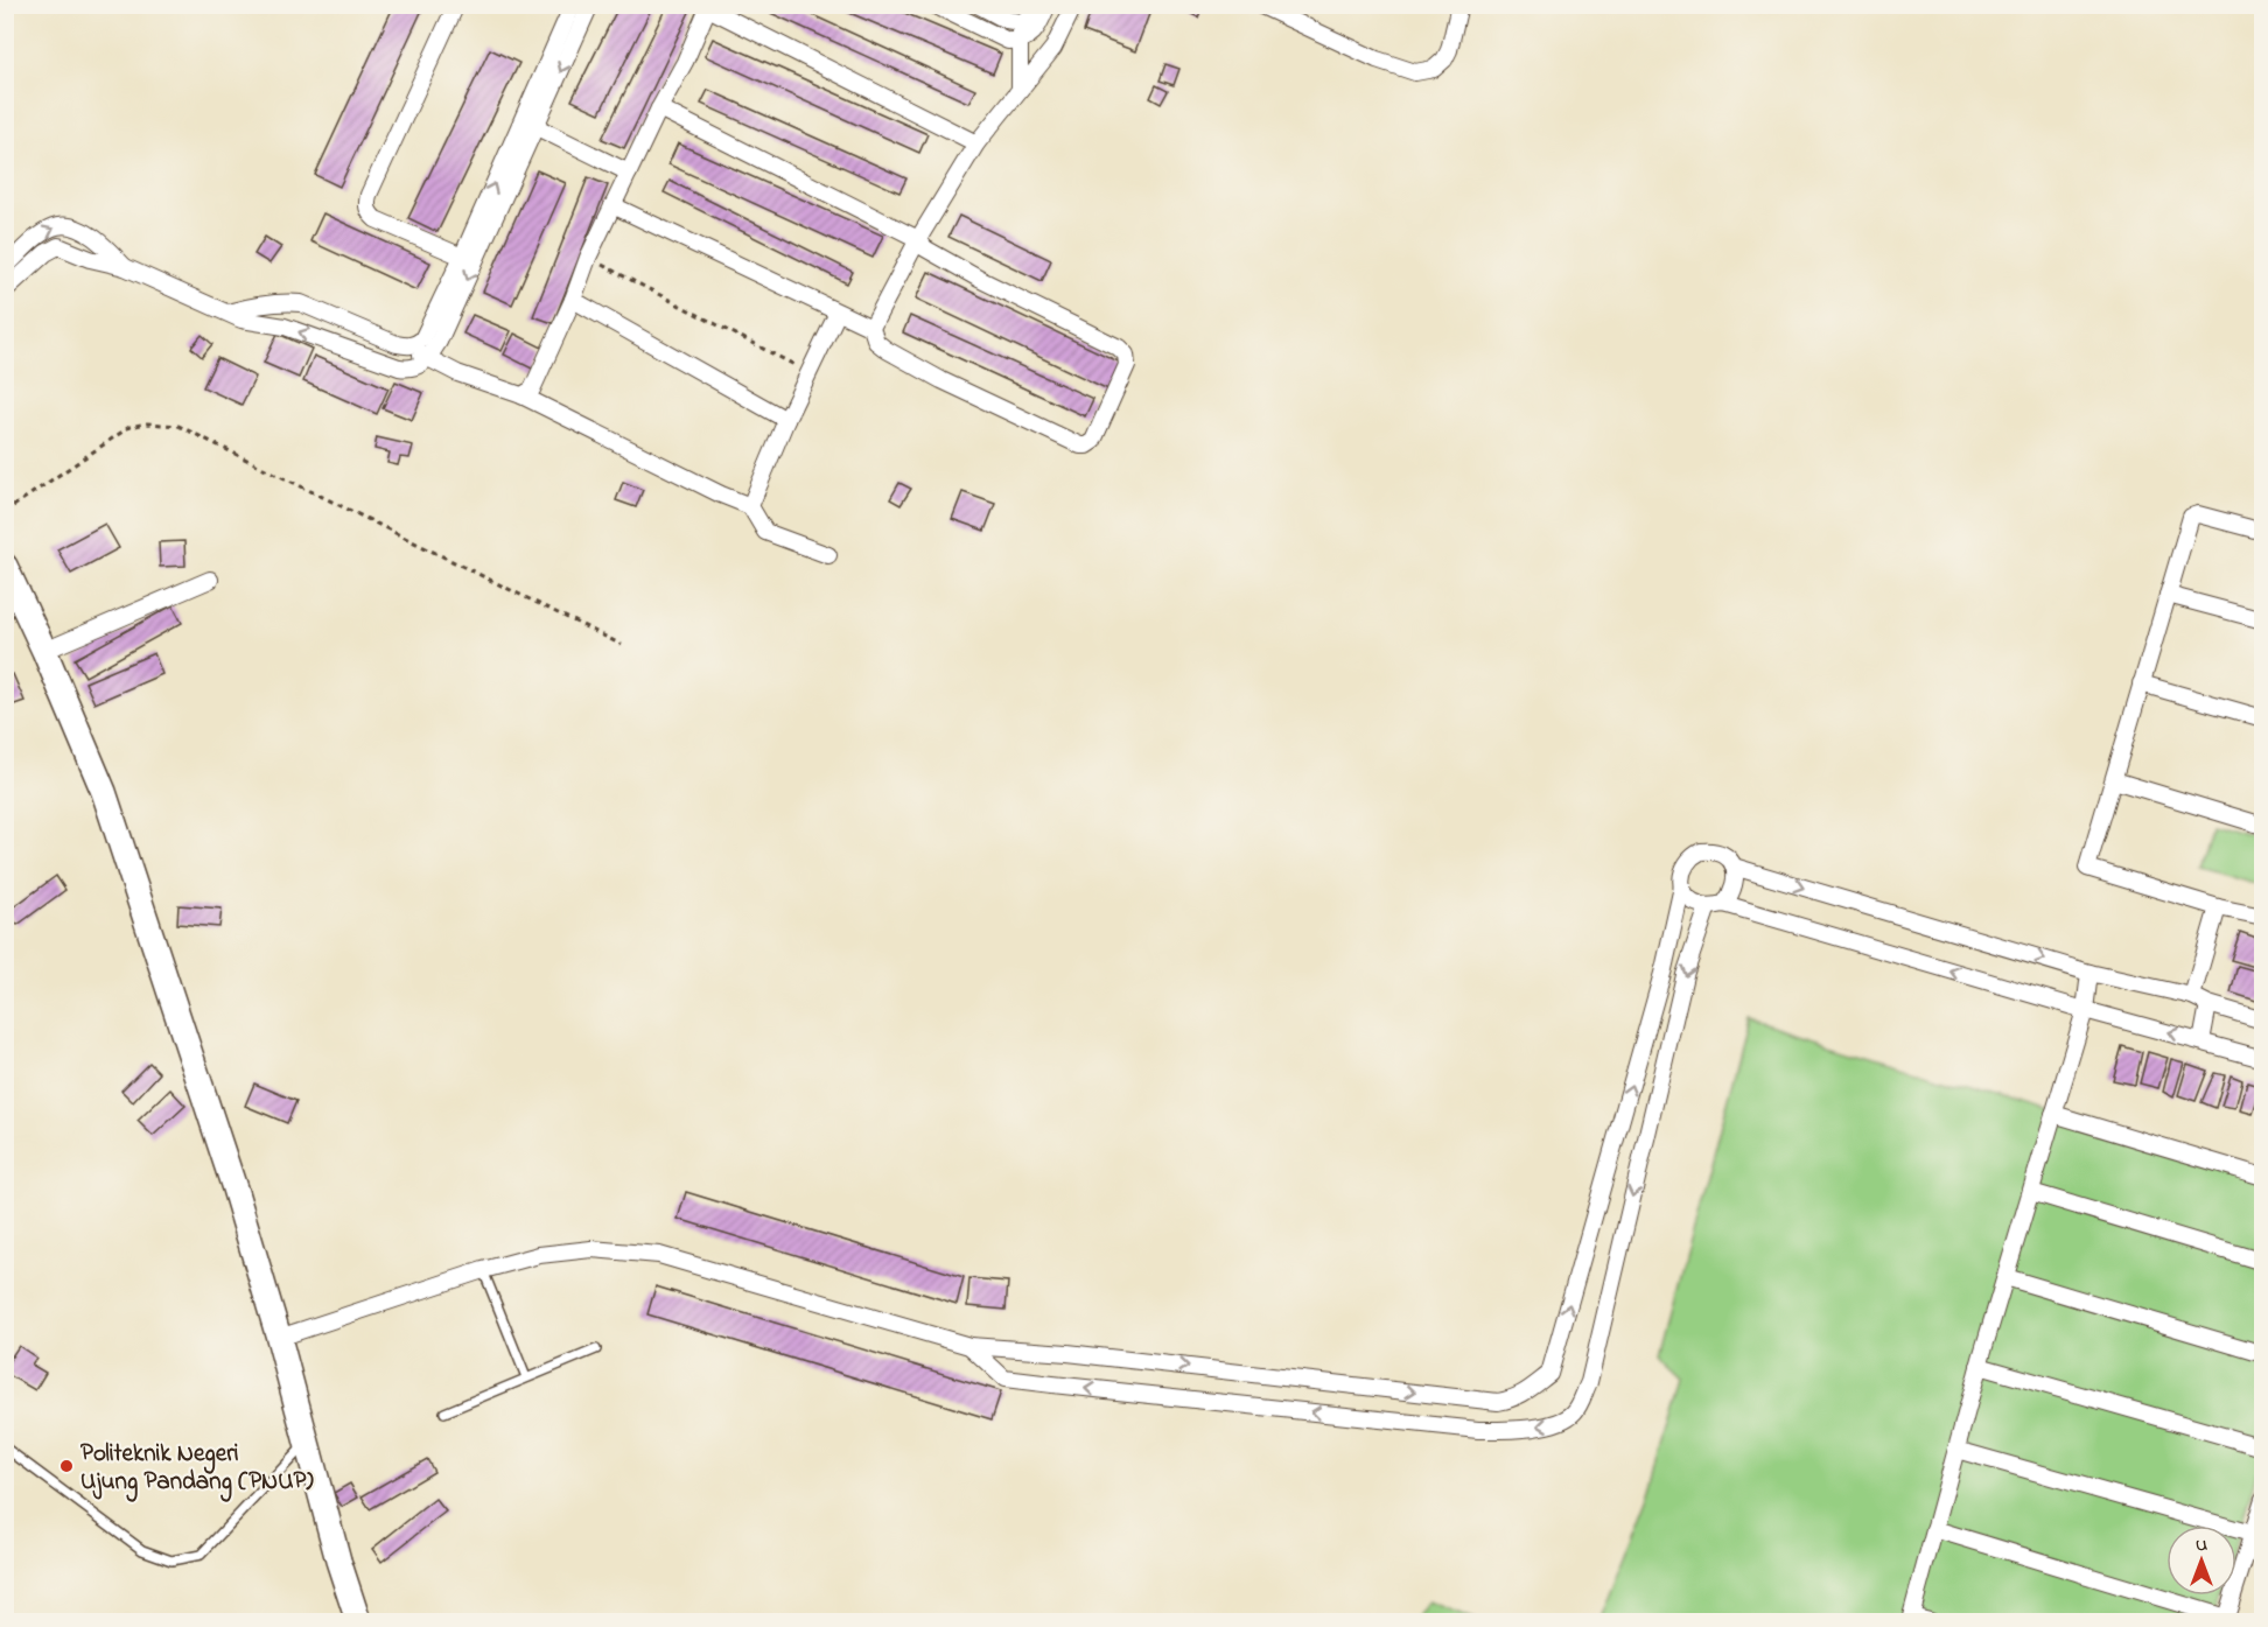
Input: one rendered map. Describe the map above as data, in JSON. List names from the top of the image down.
{
  "places": ["Politeknik Negeri Ujung Pandang (PNUP)"],
  "north": "top"
}
